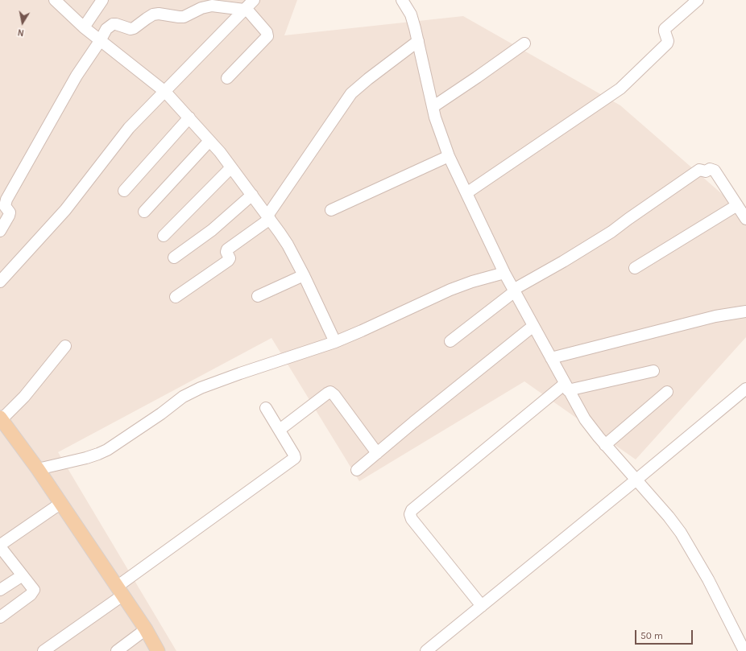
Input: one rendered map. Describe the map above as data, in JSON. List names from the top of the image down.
{
  "scale_bar": "50 m",
  "north": "bottom"
}
